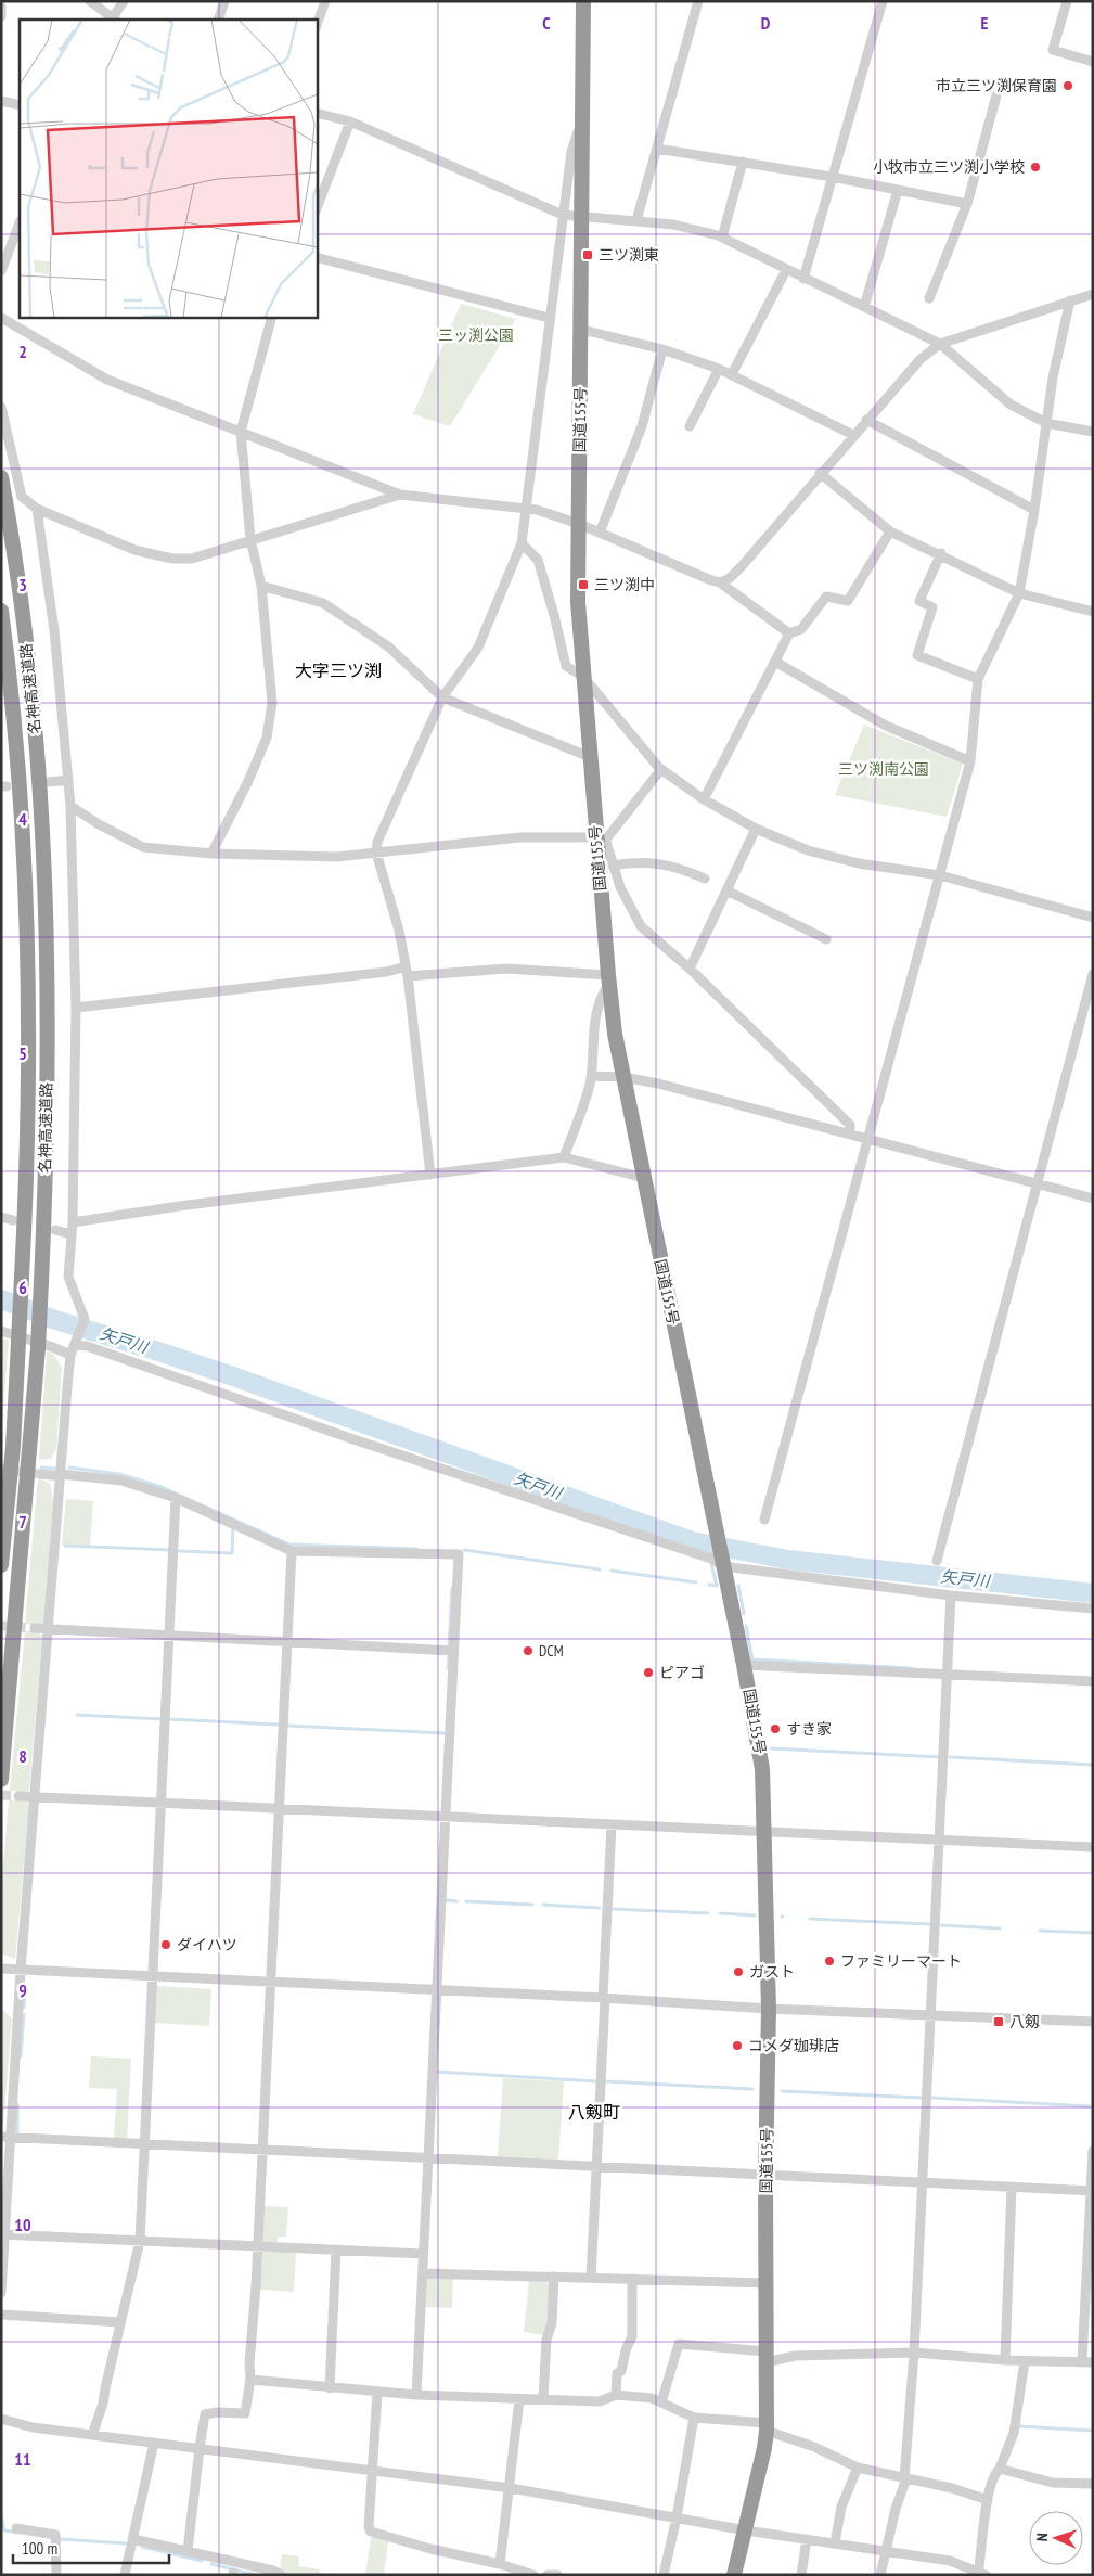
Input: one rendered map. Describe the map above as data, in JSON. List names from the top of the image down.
{
  "streets": {
    "highway": ["国道155号", "名神高速道路"]
  },
  "districts": ["大字三ツ渕", "八剱町"],
  "water": ["矢戸川"],
  "parks": ["三ッ渕公園", "三ツ渕南公園"],
  "places": {
    "other": [
      "市立三ツ渕保育園",
      "小牧市立三ツ渕小学校",
      "DCM",
      "ピアゴ",
      "すき家",
      "ダイハツ",
      "ファミリーマート",
      "ガスト",
      "コメダ珈琲店"
    ],
    "transit": ["三ツ渕東", "三ツ渕中", "八剱"]
  },
  "scale_bar": "100 m",
  "north": "left",
  "grid": {
    "columns": ["C", "D", "E"],
    "rows": [
      "2",
      "3",
      "4",
      "5",
      "6",
      "7",
      "8",
      "9",
      "10",
      "11"
    ]
  }
}
